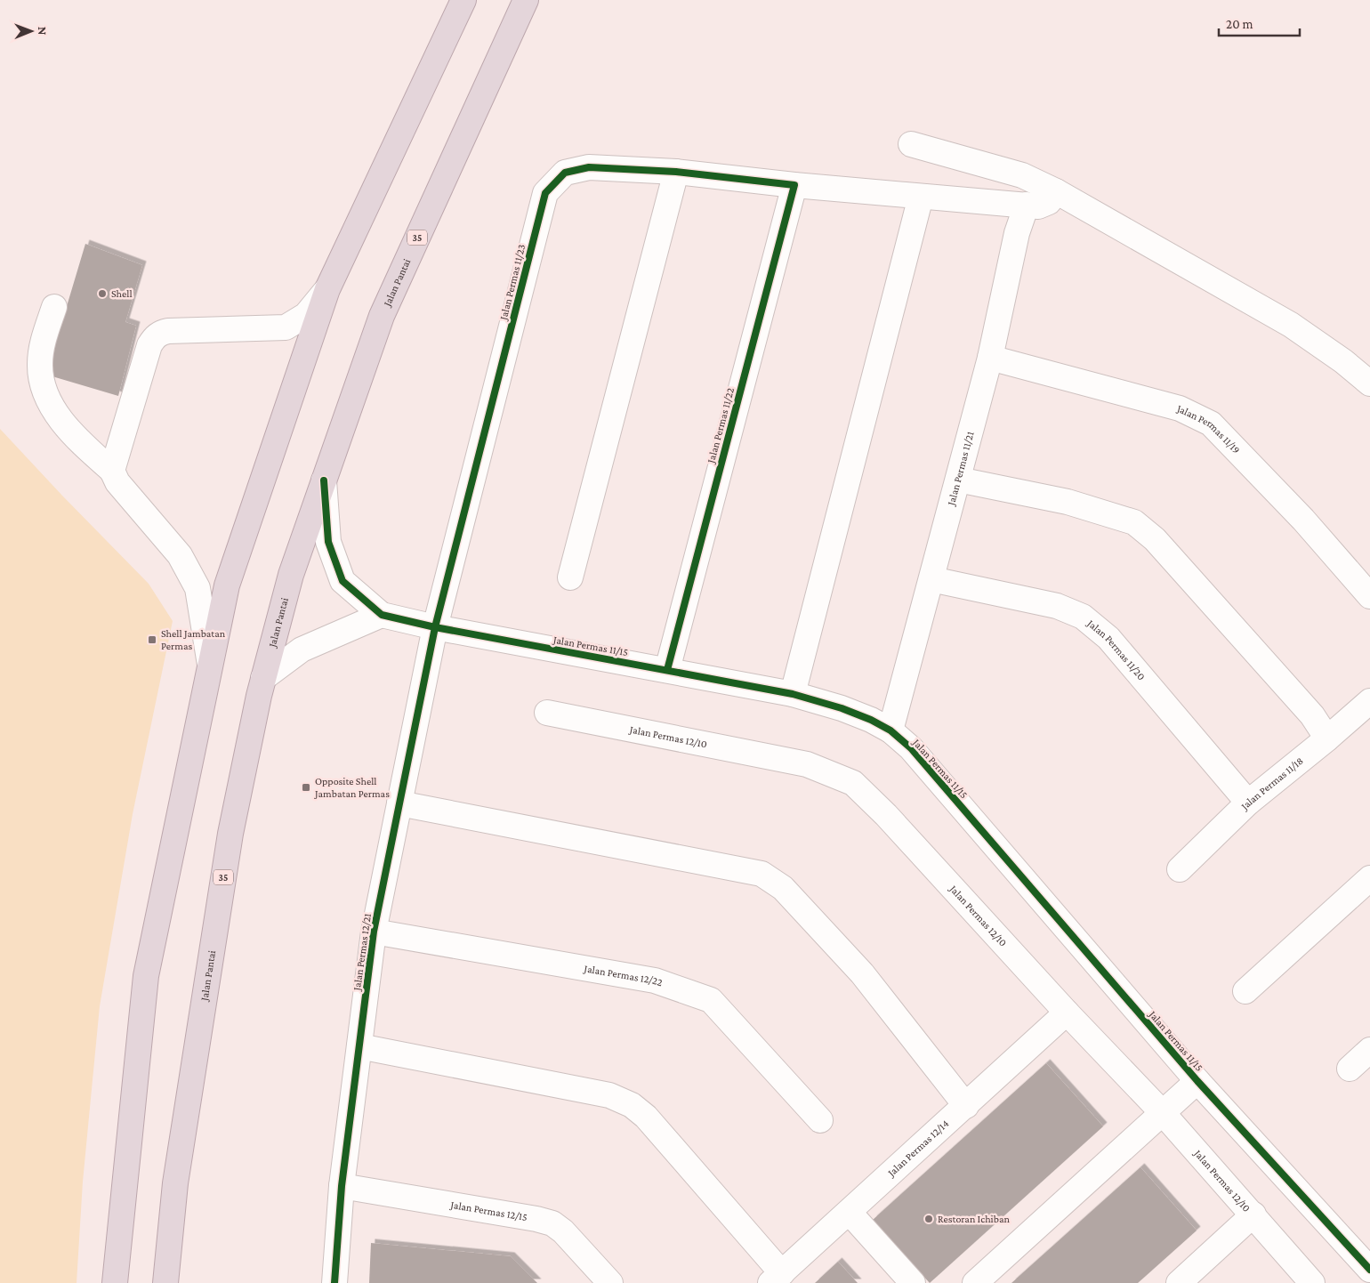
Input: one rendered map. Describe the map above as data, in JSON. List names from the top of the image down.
{
  "streets": {
    "highway": ["35", "Jalan Pantai"],
    "street": [
      "Jalan Permas 11/23",
      "Jalan Permas 11/22",
      "Jalan Permas 11/19",
      "Jalan Permas 11/21",
      "Jalan Permas 11/15",
      "Jalan Permas 11/20",
      "Jalan Permas 12/10",
      "Jalan Permas 11/18",
      "Jalan Permas 12/21",
      "Jalan Permas 12/22",
      "Jalan Permas 12/14",
      "Jalan Permas 12/15"
    ]
  },
  "crossings": [
    ["Jalan Pantai", "Jalan Permas 11/15"],
    ["Jalan Permas 11/23", "Jalan Permas 11/22"],
    ["Jalan Permas 11/23", "Jalan Permas 11/21"],
    ["Jalan Permas 11/23", "Jalan Permas 11/15"],
    ["Jalan Permas 11/23", "Jalan Permas 12/21"],
    ["Jalan Permas 11/22", "Jalan Permas 11/15"],
    ["Jalan Permas 11/19", "Jalan Permas 11/21"],
    ["Jalan Permas 11/21", "Jalan Permas 11/15"],
    ["Jalan Permas 11/21", "Jalan Permas 11/20"],
    ["Jalan Permas 11/15", "Jalan Permas 12/21"],
    ["Jalan Permas 11/20", "Jalan Permas 11/18"],
    ["Jalan Permas 12/10", "Jalan Permas 12/14"],
    ["Jalan Permas 12/21", "Jalan Permas 12/22"],
    ["Jalan Permas 12/21", "Jalan Permas 12/15"]
  ],
  "places": {
    "other": ["Shell", "Restoran Ichiban"],
    "transit": ["Shell Jambatan Permas", "Opposite Shell Jambatan Permas"]
  },
  "scale_bar": "20 m",
  "north": "right"
}
